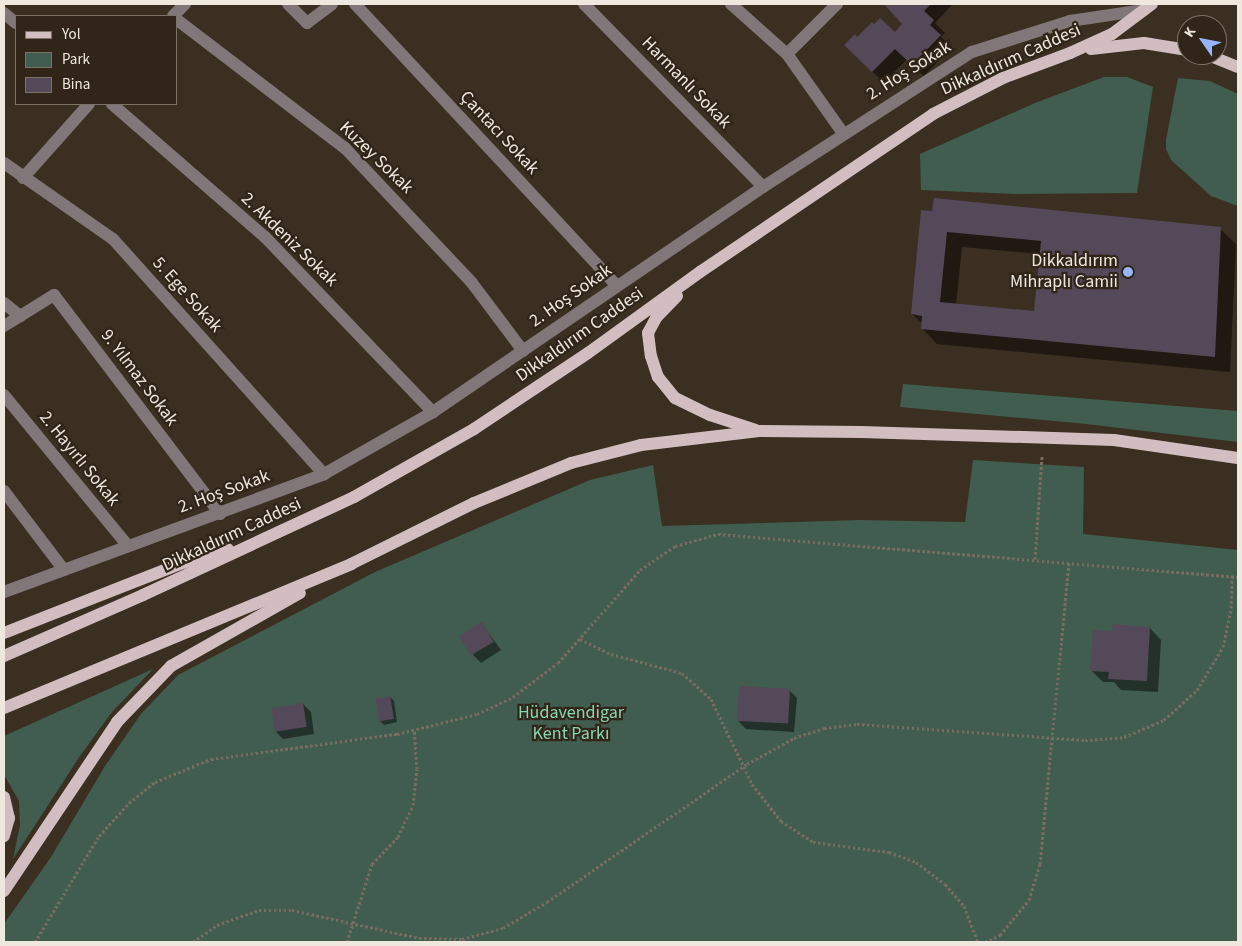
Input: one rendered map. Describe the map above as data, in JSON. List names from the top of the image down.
{
  "streets": {
    "main road": ["Dikkaldırım Caddesi"],
    "street": [
      "2. Hoş Sokak",
      "Harmanlı Sokak",
      "Çantacı Sokak",
      "Kuzey Sokak",
      "2. Akdeniz Sokak",
      "5. Ege Sokak",
      "9. Yılmaz Sokak",
      "2. Hayırlı Sokak"
    ]
  },
  "crossings": [
    ["Dikkaldırım Caddesi", "2. Hoş Sokak"],
    ["2. Hoş Sokak", "Harmanlı Sokak"],
    ["2. Hoş Sokak", "Çantacı Sokak"],
    ["2. Hoş Sokak", "Kuzey Sokak"],
    ["2. Hoş Sokak", "2. Akdeniz Sokak"],
    ["2. Hoş Sokak", "5. Ege Sokak"],
    ["2. Hoş Sokak", "9. Yılmaz Sokak"],
    ["2. Hoş Sokak", "2. Hayırlı Sokak"]
  ],
  "parks": ["Hüdavendigar Kent Parkı"],
  "places": ["Dikkaldırım Mihraplı Camii"],
  "legend": ["Yol", "Park", "Bina"],
  "north": "top left"
}
